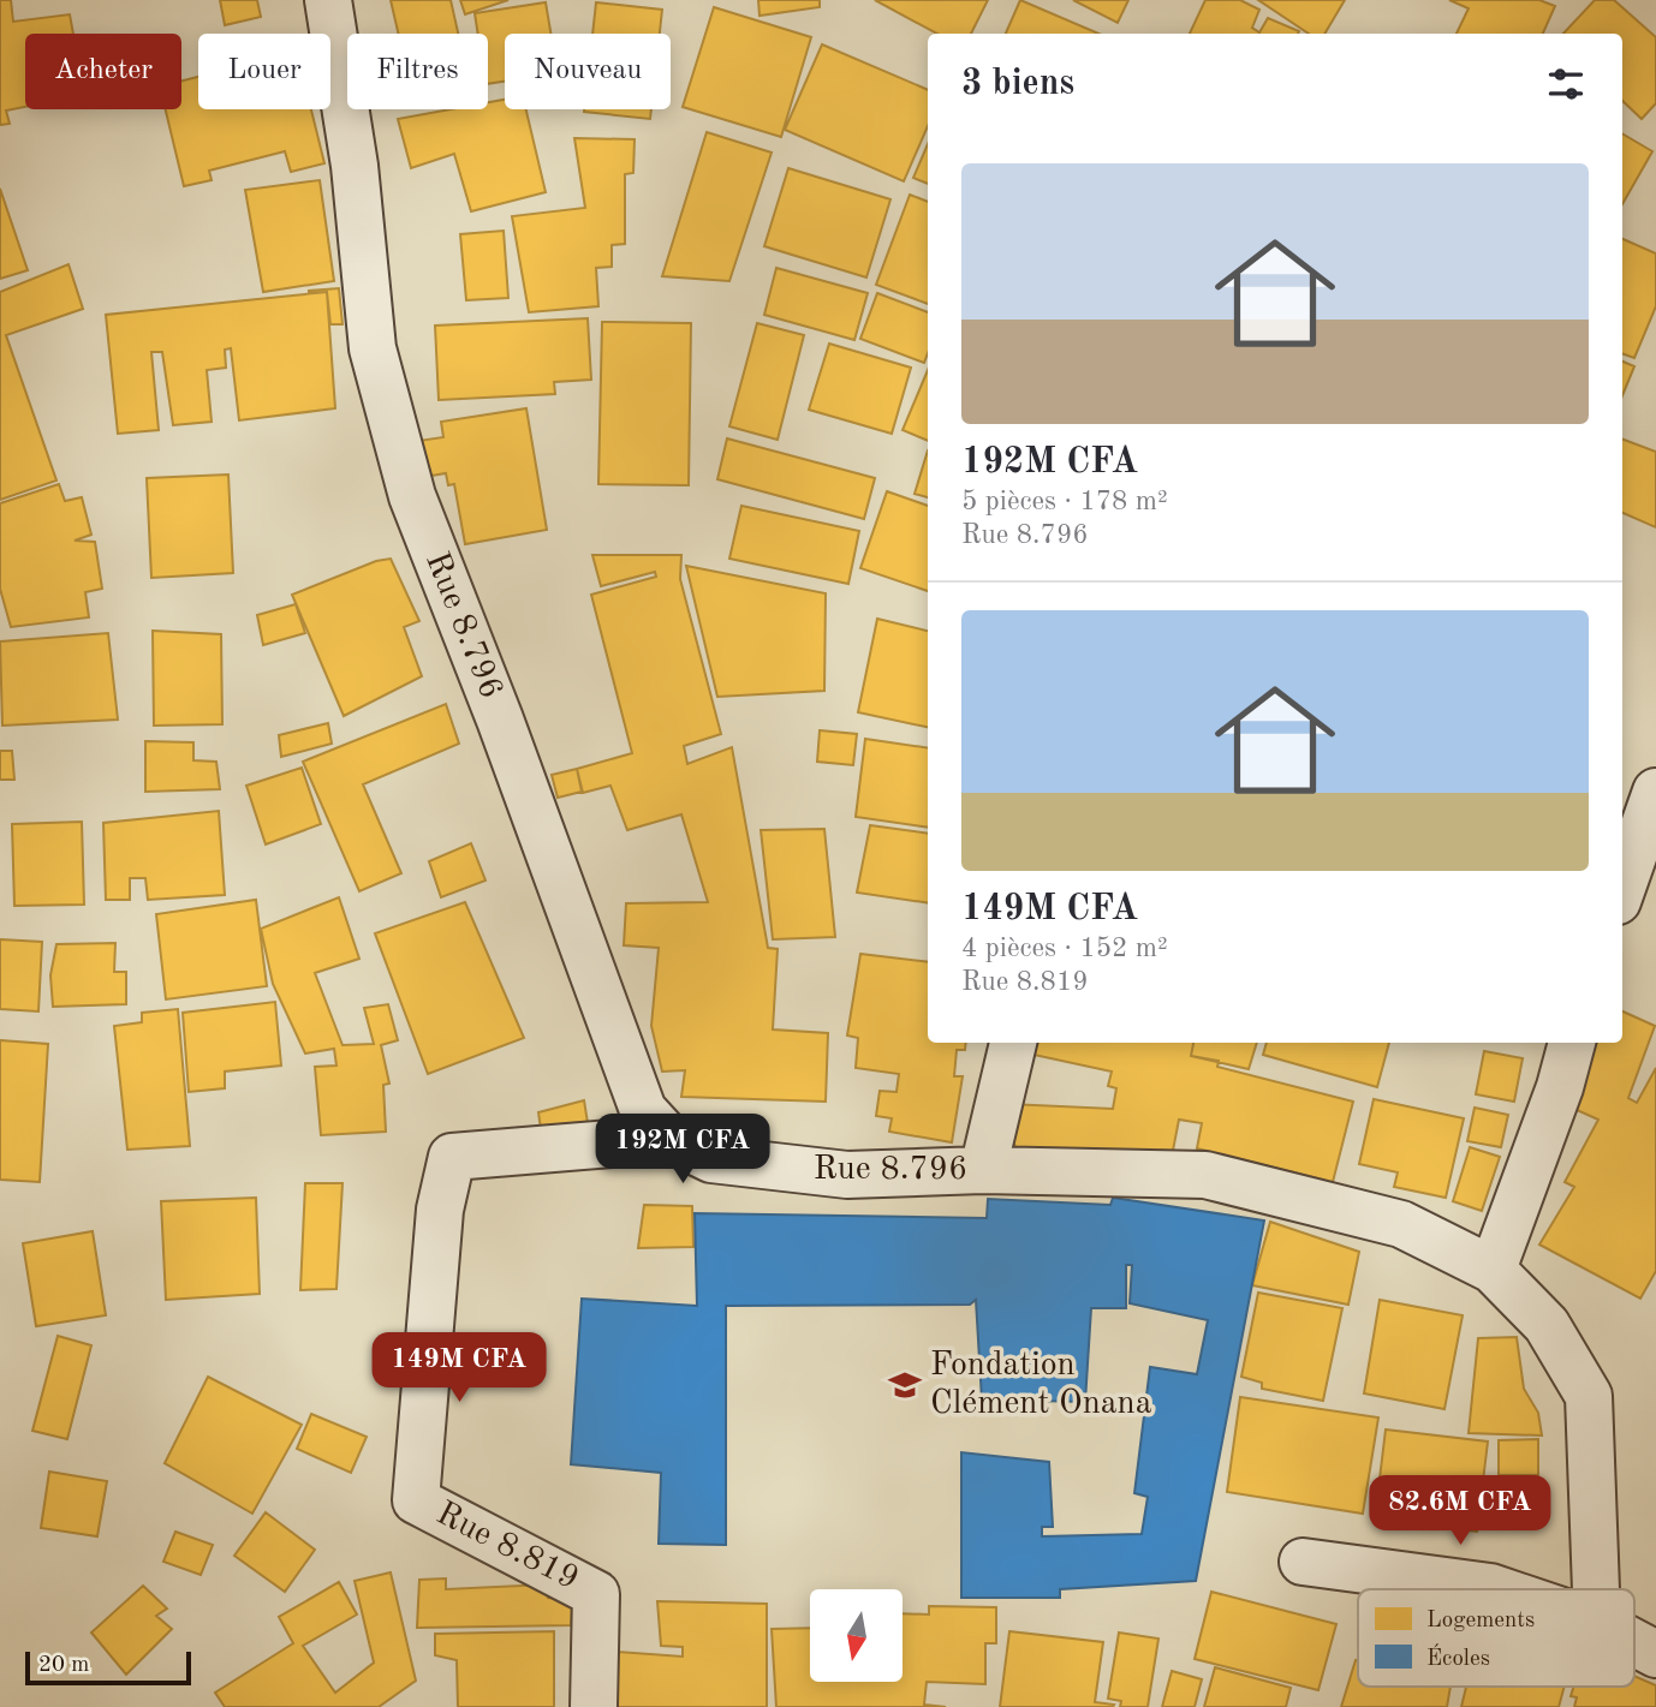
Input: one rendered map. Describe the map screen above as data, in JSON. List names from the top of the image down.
{
  "streets": {
    "street": ["Rue 8.796", "Rue 8.819"]
  },
  "crossings": [
    ["Rue 8.796", "Rue 8.819"]
  ],
  "places": {
    "school or university": ["Fondation Clément Onana"]
  },
  "legend": ["Logements", "Écoles"],
  "scale_bar": "20 m",
  "north": "bottom",
  "page": {
    "chip": [
      "Acheter",
      "Louer",
      "Filtres",
      "Nouveau"
    ],
    "heading": "3 biens",
    "list": [
      {
        "name": "192M CFA",
        "note": "5 pièces · 178 m² · Rue 8.796"
      },
      {
        "name": "149M CFA",
        "note": "4 pièces · 152 m² · Rue 8.819"
      }
    ],
    "price": ["192M CFA", "149M CFA", "82.6M CFA"],
    "scale": "20 m"
  }
}
